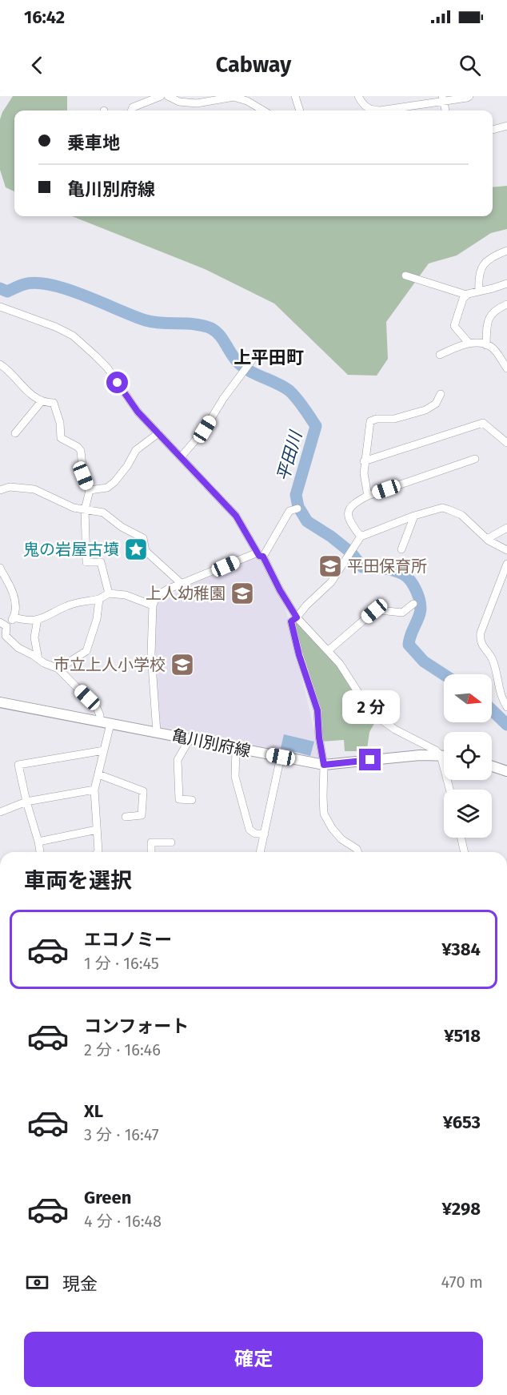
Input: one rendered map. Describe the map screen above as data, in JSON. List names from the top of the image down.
{
  "streets": {
    "main road": ["亀川別府線"]
  },
  "districts": ["上平田町"],
  "water": ["平田川"],
  "places": {
    "place": ["鬼の岩屋古墳"],
    "school or university": ["平田保育所", "上人幼稚園", "市立上人小学校"]
  },
  "north": "right",
  "page": {
    "status": "16:42",
    "header": "Cabway",
    "banner": ["乗車地", "亀川別府線"],
    "bubble": "2 分",
    "heading": "車両を選択",
    "list": [
      {
        "name": "エコノミー",
        "note": "1 分 · 16:45",
        "value": "¥384"
      },
      {
        "name": "コンフォート",
        "note": "2 分 · 16:46",
        "value": "¥518"
      },
      {
        "name": "XL",
        "note": "3 分 · 16:47",
        "value": "¥653"
      },
      {
        "name": "Green",
        "note": "4 分 · 16:48",
        "value": "¥298"
      }
    ],
    "pay": ["現金", "470 m"],
    "buttons": "確定"
  }
}
